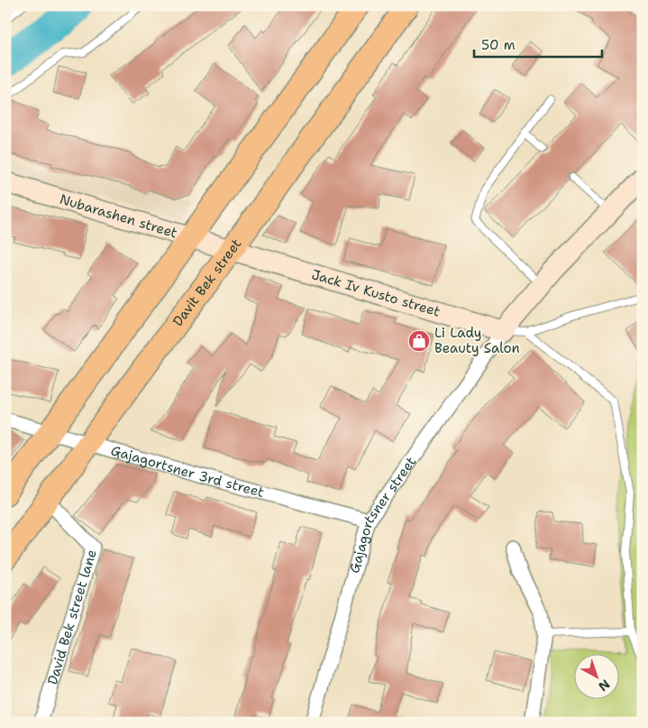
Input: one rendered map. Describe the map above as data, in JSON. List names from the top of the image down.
{
  "streets": {
    "main road": ["Nubarashen street", "Davit Bek street", "Jack Iv Kusto street"],
    "street": ["Gajagortsner 3rd street", "Gajagortsner street", "David Bek street lane"]
  },
  "crossings": [
    ["Nubarashen street", "Davit Bek street"],
    ["Nubarashen street", "Jack Iv Kusto street"],
    ["Davit Bek street", "Jack Iv Kusto street"],
    ["Davit Bek street", "Gajagortsner 3rd street"],
    ["Davit Bek street", "David Bek street lane"],
    ["Jack Iv Kusto street", "Gajagortsner street"],
    ["Gajagortsner 3rd street", "Gajagortsner street"]
  ],
  "places": {
    "shop": ["Li Lady Beauty Salon"]
  },
  "scale_bar": "50 m",
  "north": "bottom right"
}
